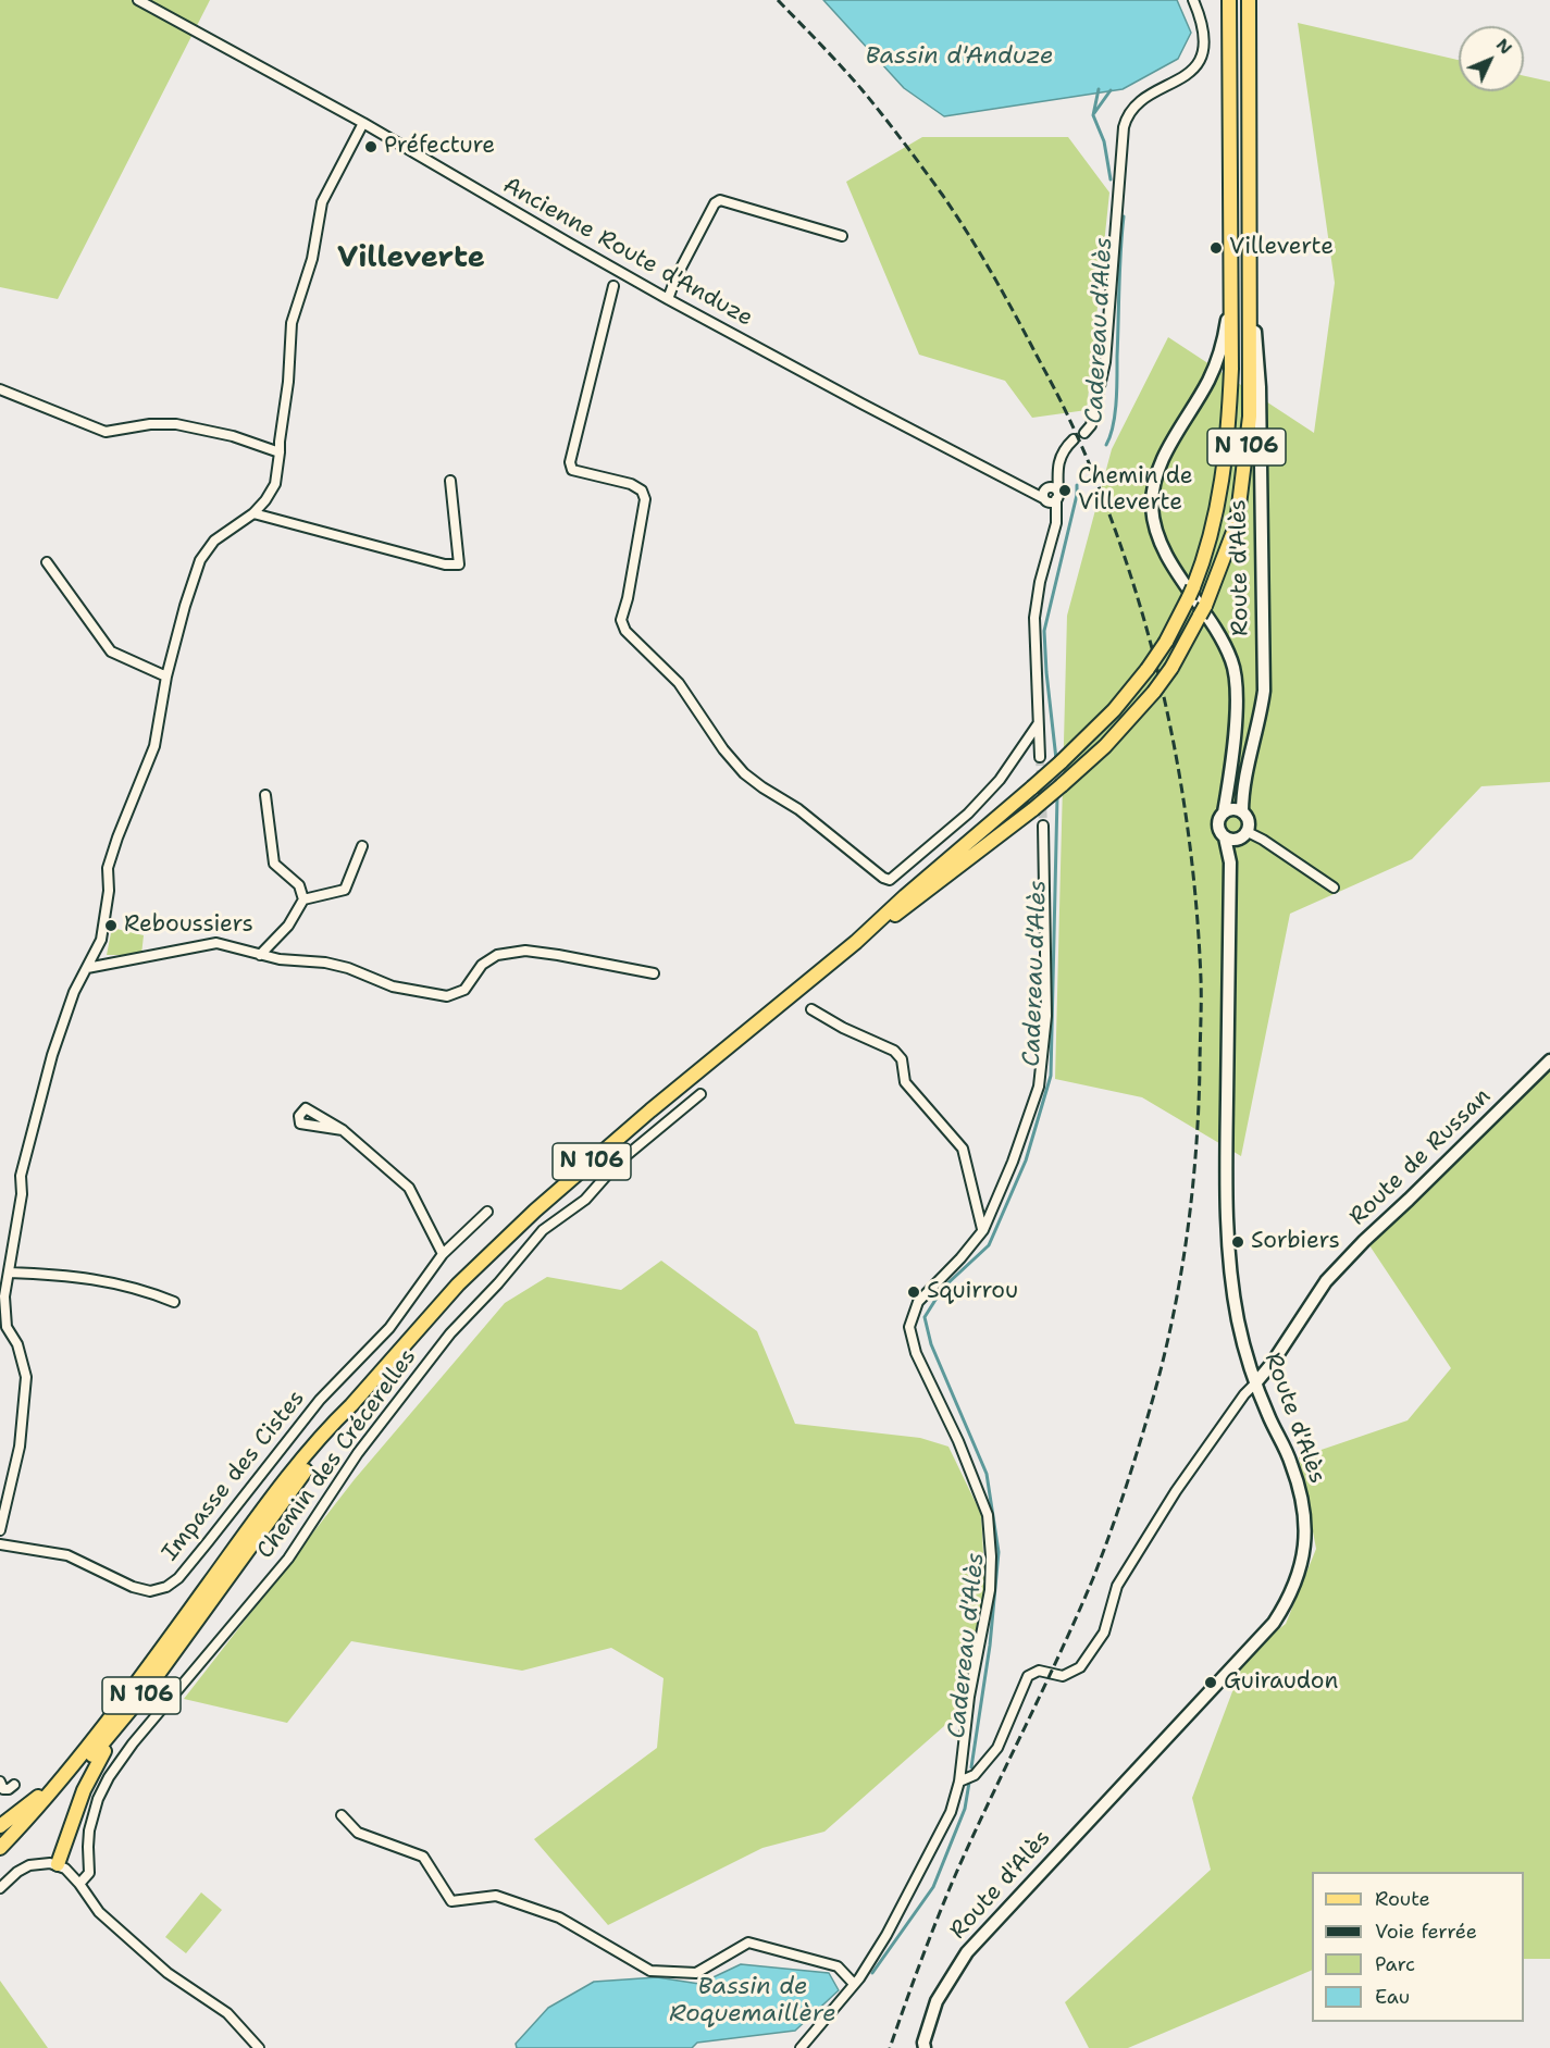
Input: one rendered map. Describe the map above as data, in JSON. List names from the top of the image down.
{
  "streets": {
    "main road": ["N 106", "Route d'Alès", "Route de Russan"],
    "street": ["Ancienne Route d'Anduze", "Chemin des Crécerelles", "Impasse des Cistes"]
  },
  "crossings": [
    ["N 106", "Route d'Alès"],
    ["Route d'Alès", "Route de Russan"]
  ],
  "districts": ["Villeverte"],
  "water": ["Bassin d'Anduze", "Cadereau d'Alès", "Bassin de Roquemaillère"],
  "places": [
    "Préfecture",
    "Villeverte",
    "Chemin de Villeverte",
    "Reboussiers",
    "Sorbiers",
    "Squirrou",
    "Guiraudon"
  ],
  "legend": [
    "Route",
    "Voie ferrée",
    "Parc",
    "Eau"
  ],
  "north": "top right"
}
